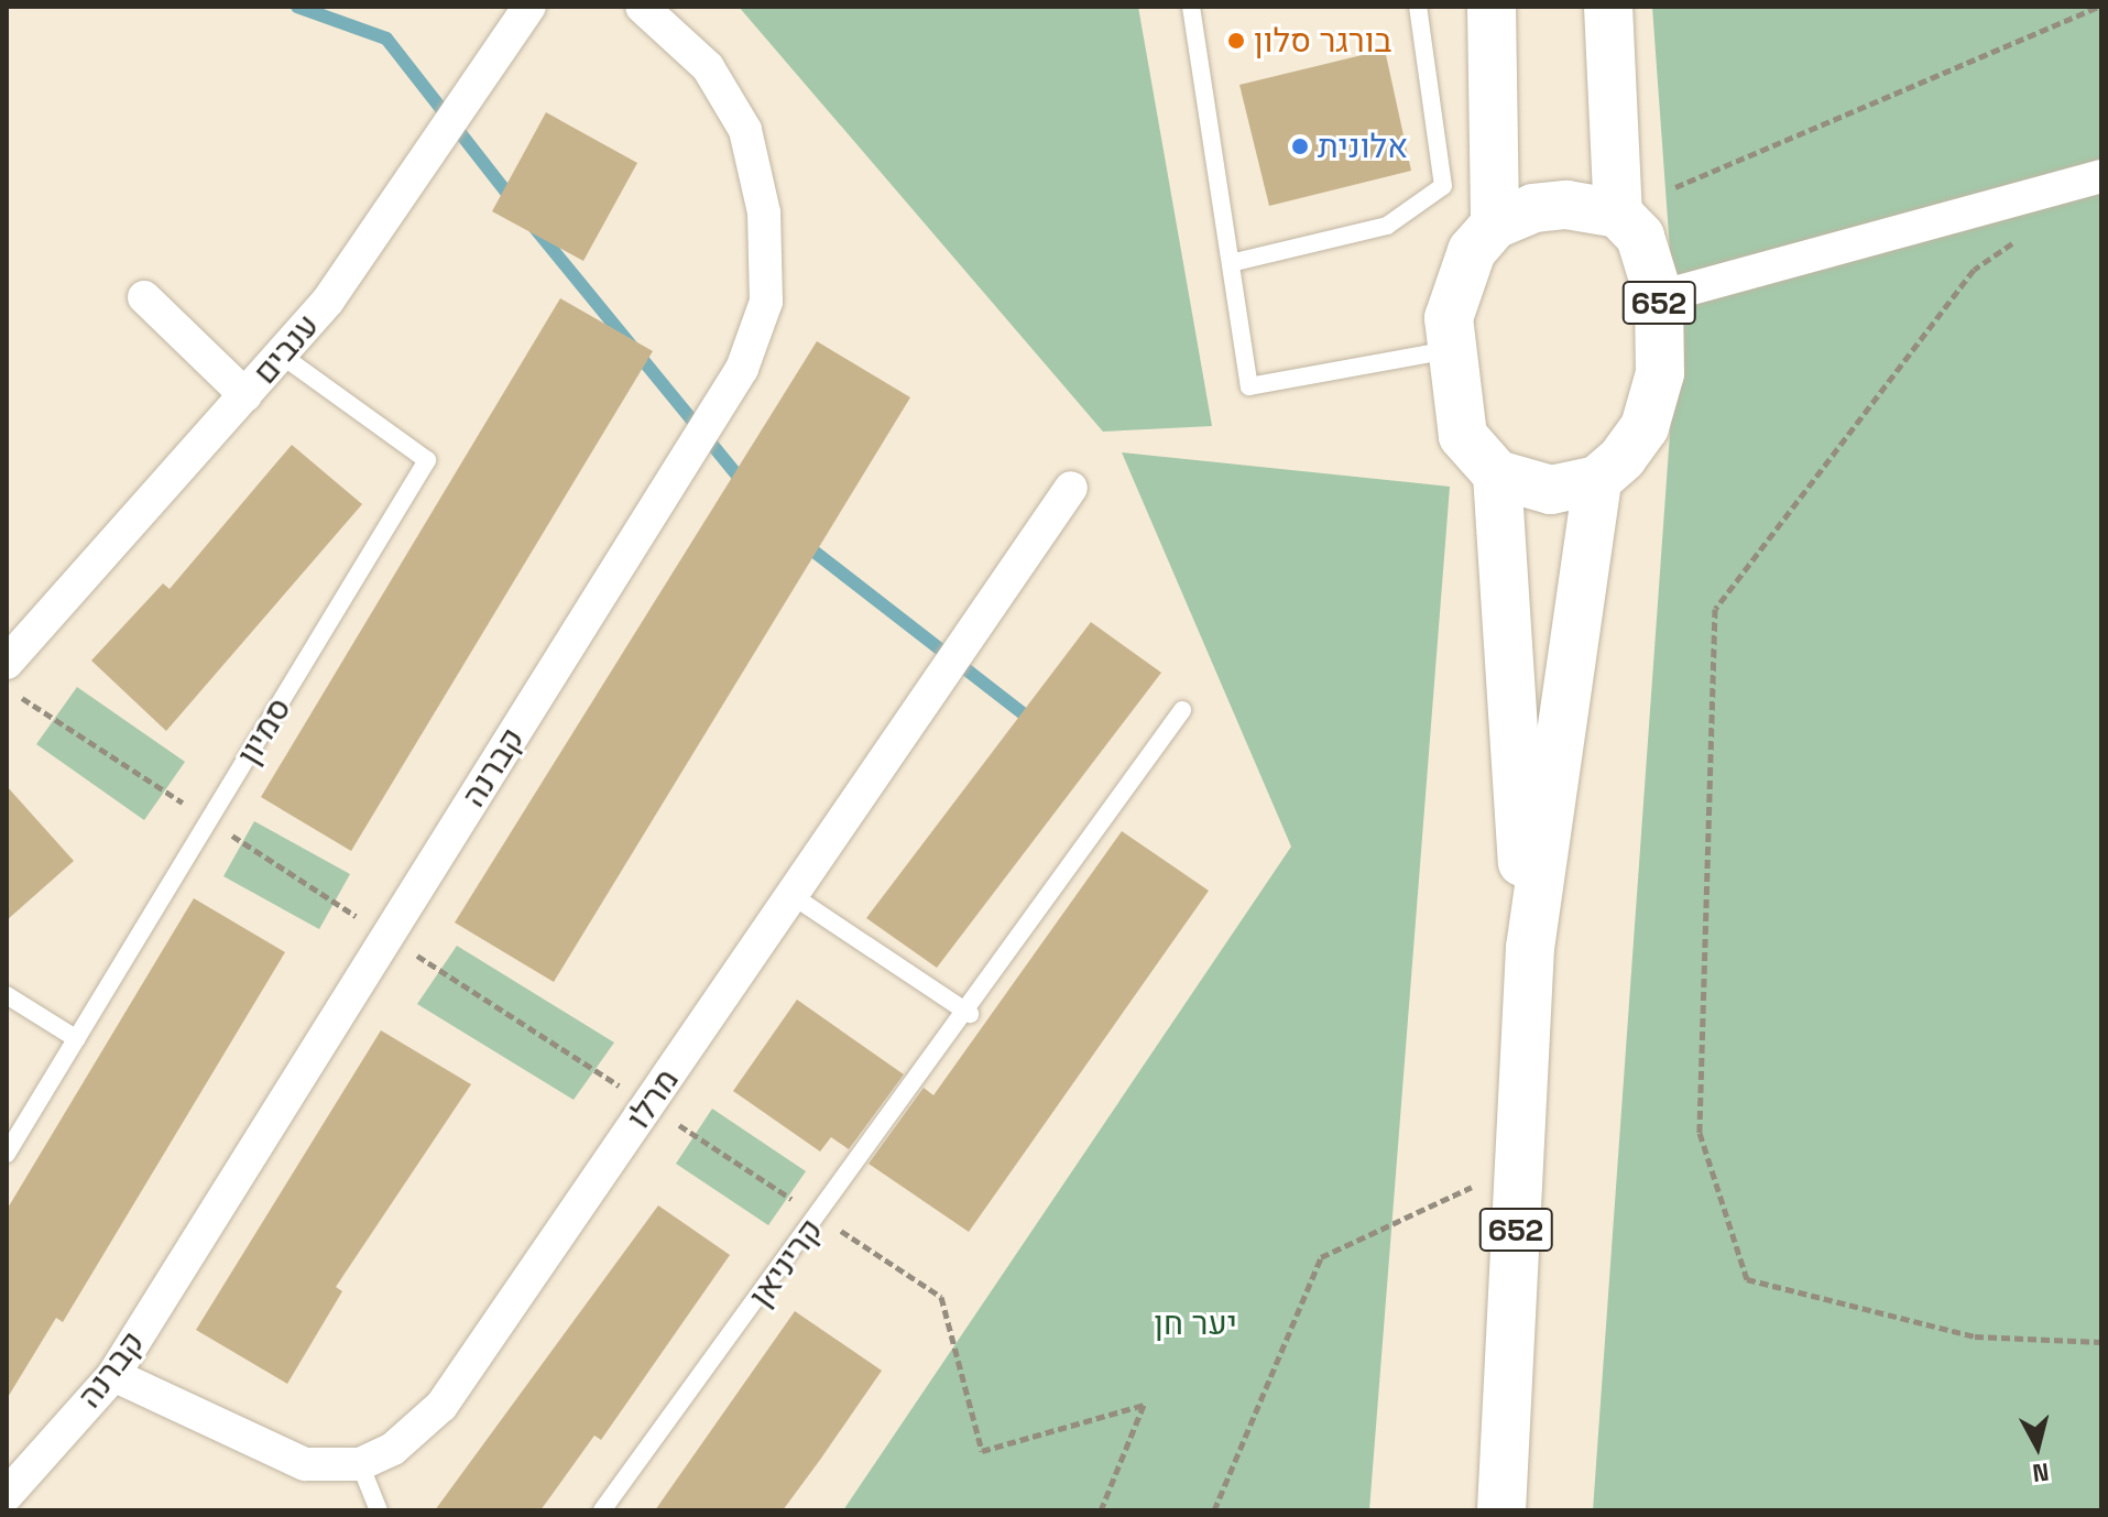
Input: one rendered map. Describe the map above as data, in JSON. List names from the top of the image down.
{
  "streets": {
    "main road": ["652"],
    "street": ["ענבים", "קברנה", "מרלו"],
    "lane": ["סמיון", "קריניאן"]
  },
  "crossings": [
    ["ענבים", "סמיון"],
    ["קברנה", "מרלו"]
  ],
  "parks": ["יער חן"],
  "places": ["בורגר סלון", "אלונית"],
  "north": "bottom"
}
